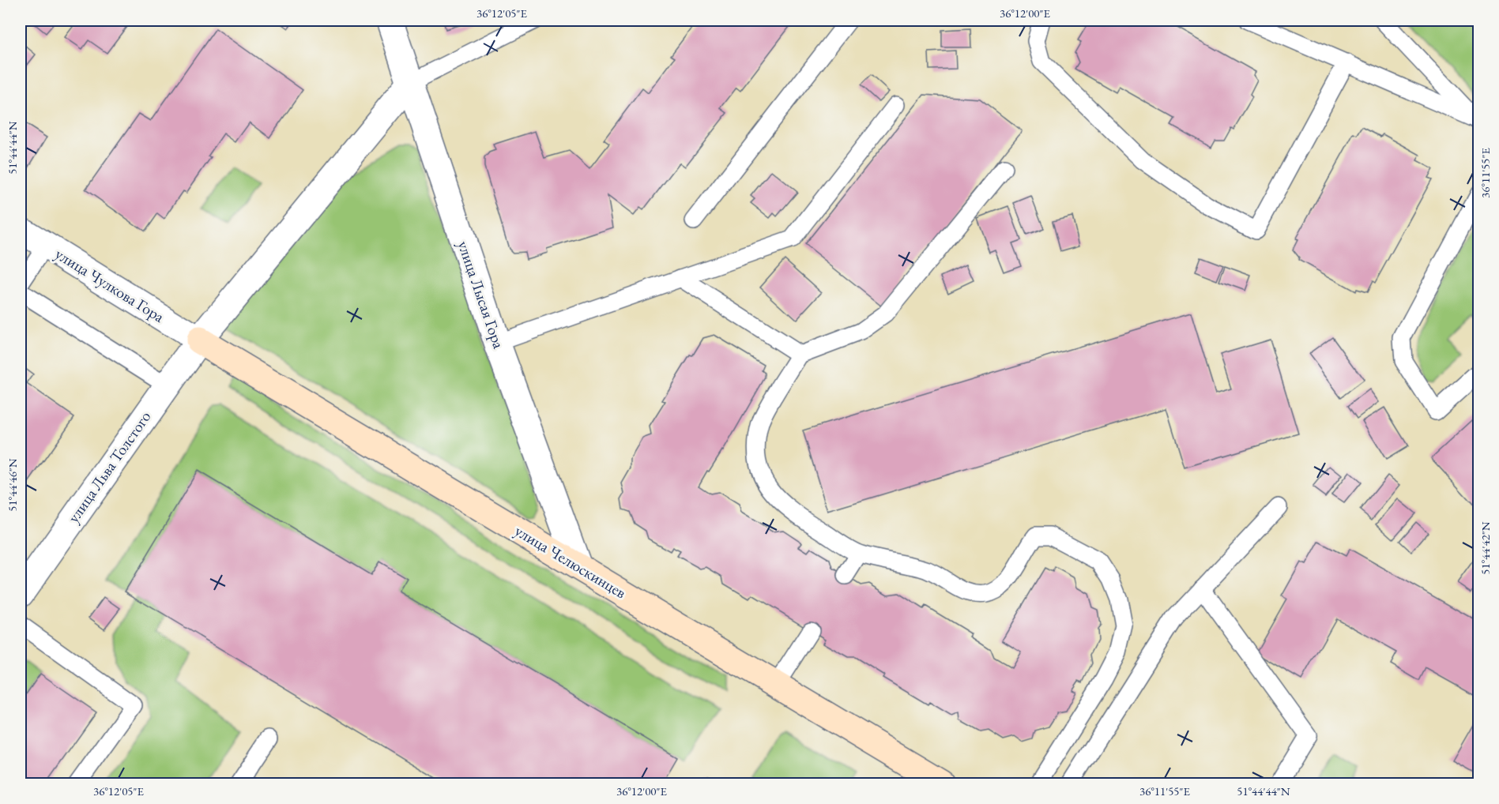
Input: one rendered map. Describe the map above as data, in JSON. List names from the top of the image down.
{
  "streets": {
    "street": [
      "улица Чулкова Гора",
      "улица Лысая Гора",
      "улица Льва Толстого",
      "улица Челюскинцев"
    ]
  },
  "crossings": [
    ["улица Чулкова Гора", "улица Льва Толстого"],
    ["улица Чулкова Гора", "улица Челюскинцев"],
    ["улица Лысая Гора", "улица Льва Толстого"],
    ["улица Лысая Гора", "улица Челюскинцев"],
    ["улица Льва Толстого", "улица Челюскинцев"]
  ],
  "coordinates": [
    "36°12'05\"E",
    "36°12'00\"E",
    "51°44'44\"N",
    "36°11'55\"E",
    "51°44'46\"N",
    "51°44'42\"N"
  ]
}
